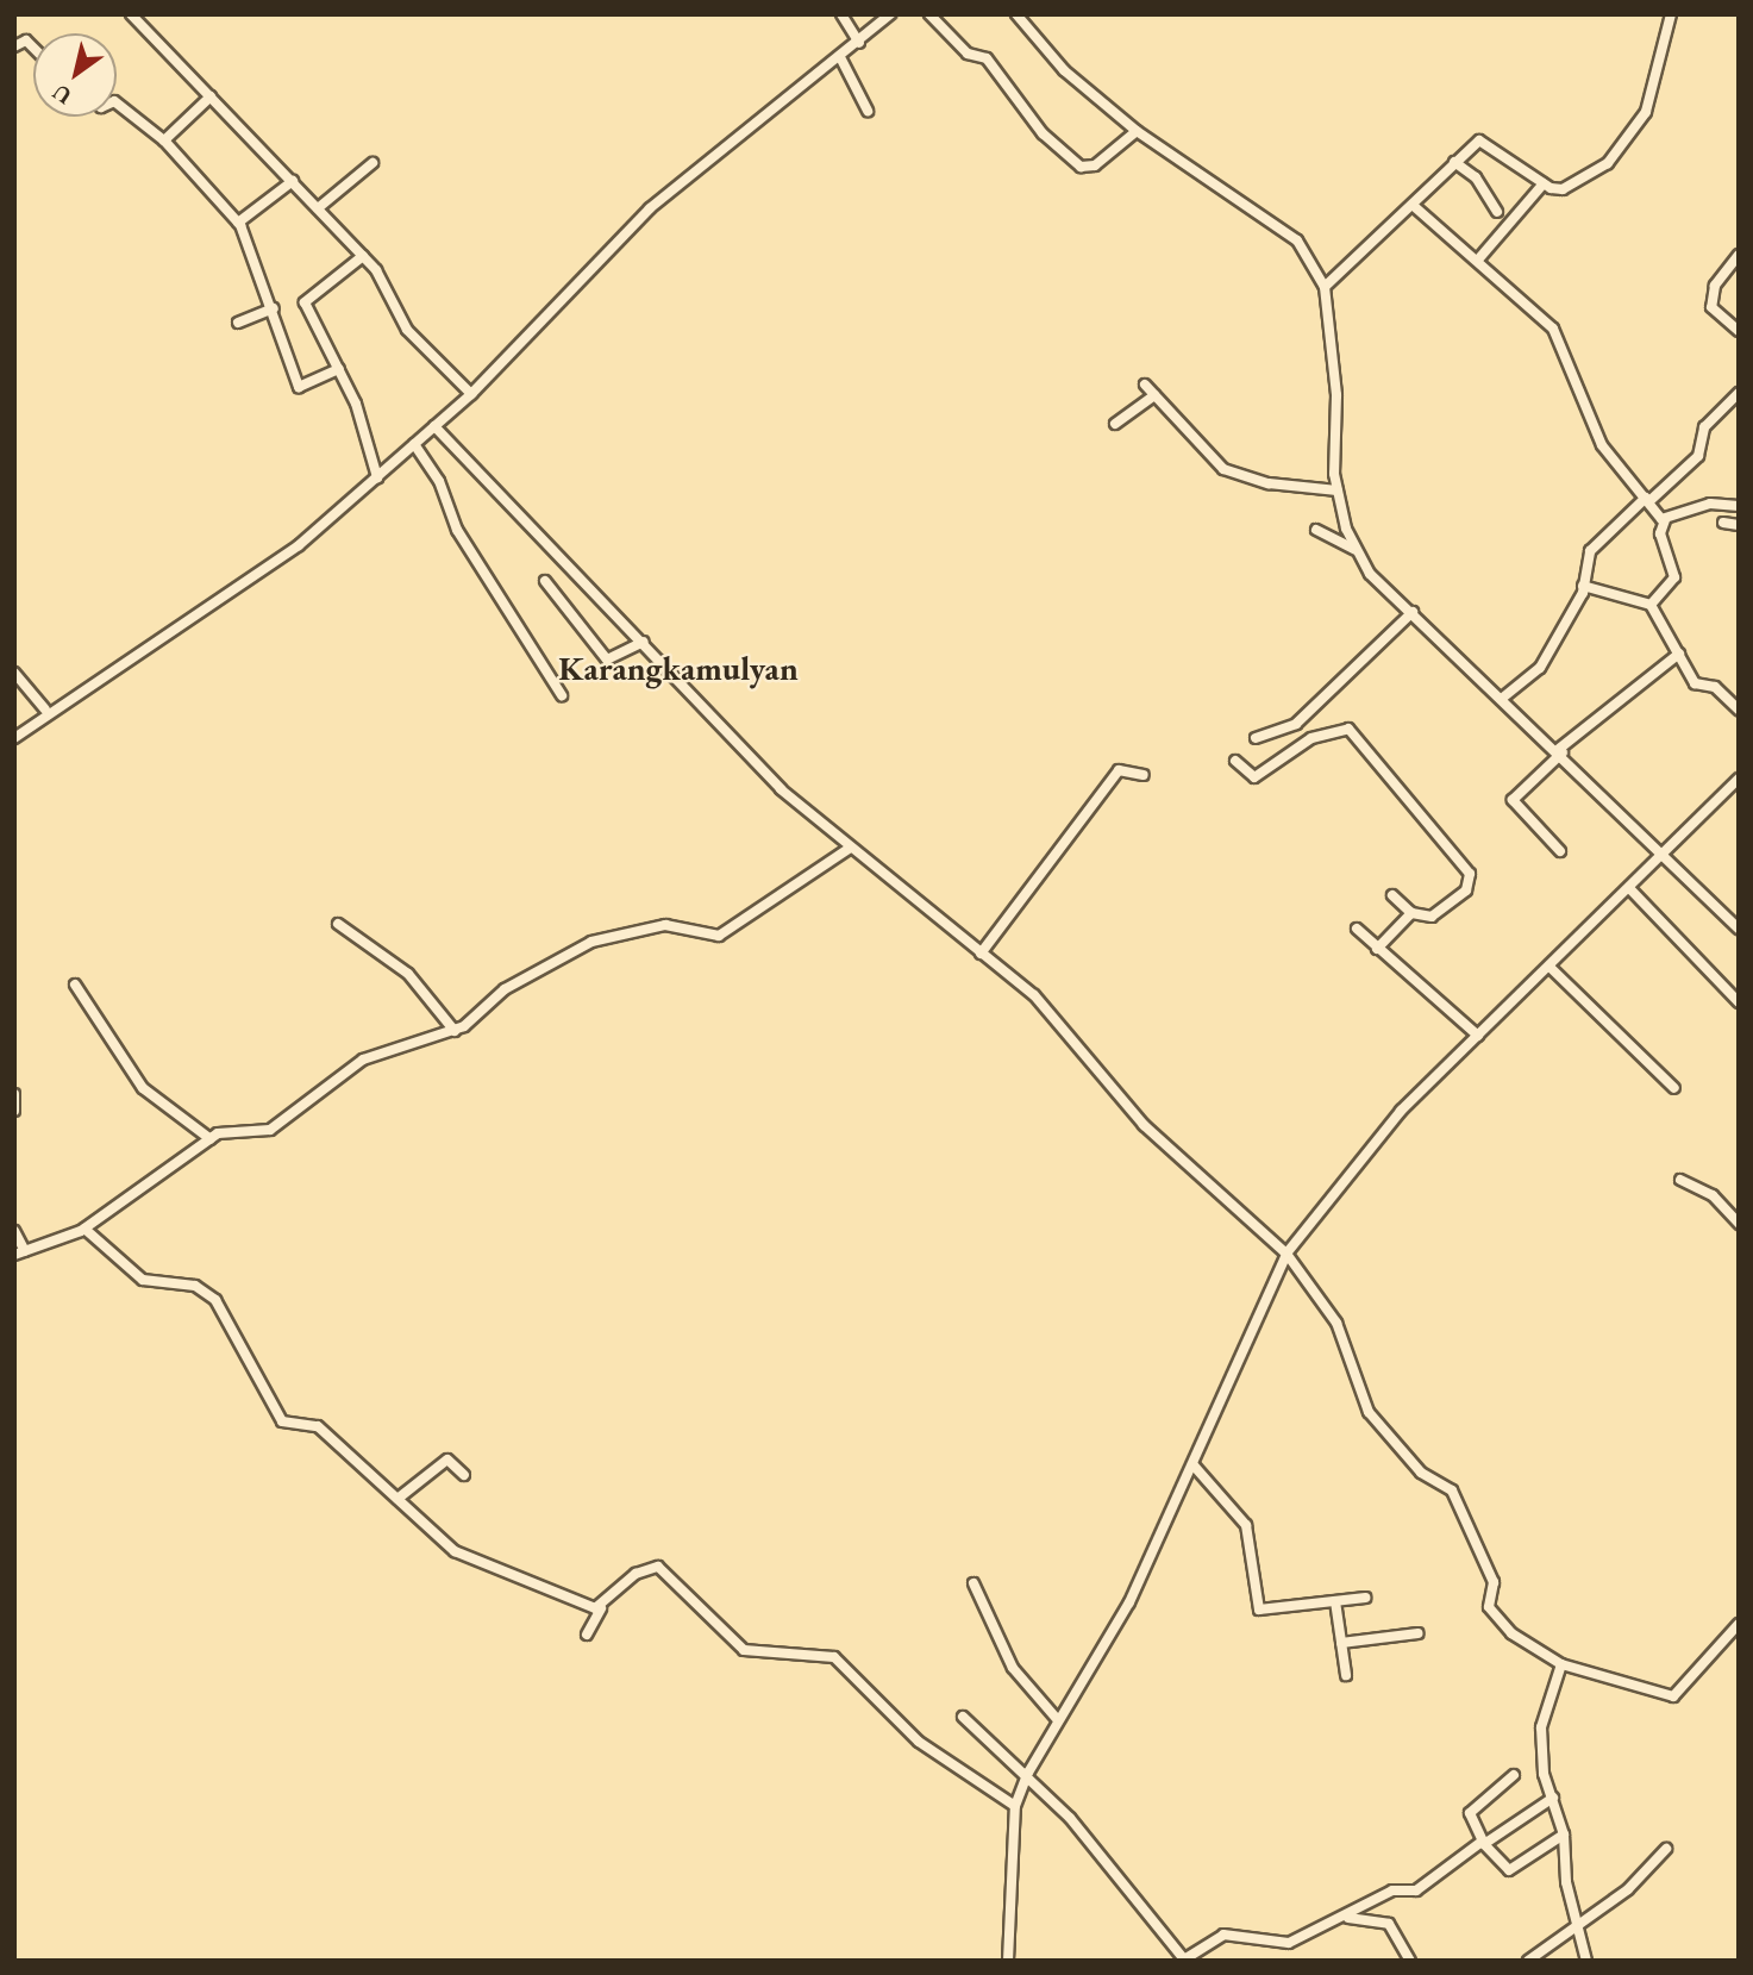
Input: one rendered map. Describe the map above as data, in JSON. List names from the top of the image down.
{
  "districts": ["Karangkamulyan"],
  "north": "bottom left"
}
